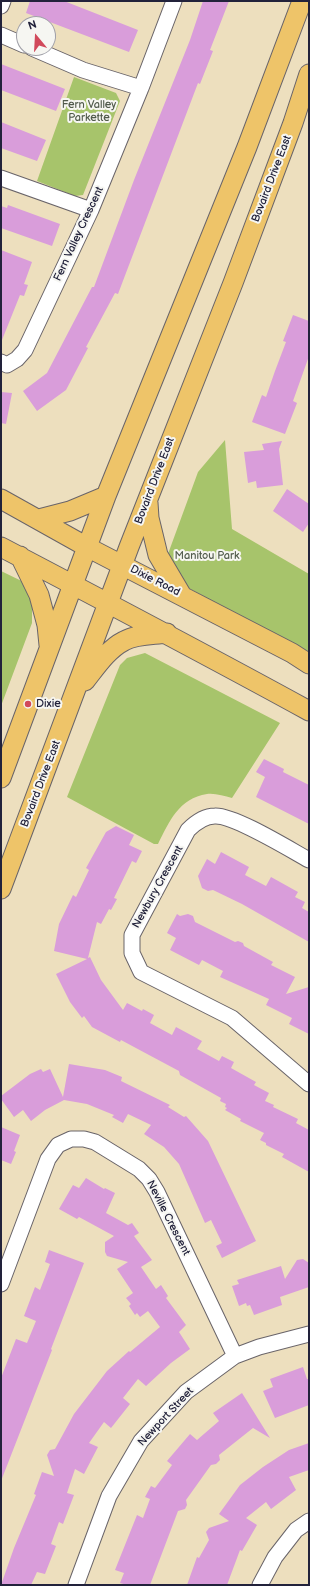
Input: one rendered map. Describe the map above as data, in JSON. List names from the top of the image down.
{
  "streets": {
    "main road": ["Bovaird Drive East", "Dixie Road"],
    "street": [
      "Fern Valley Crescent",
      "Newbury Crescent",
      "Neville Crescent",
      "Newport Street"
    ]
  },
  "crossings": [
    ["Bovaird Drive East", "Dixie Road"],
    ["Neville Crescent", "Newport Street"]
  ],
  "parks": ["Fern Valley Parkette", "Manitou Park"],
  "places": ["Dixie"],
  "north": "top"
}
